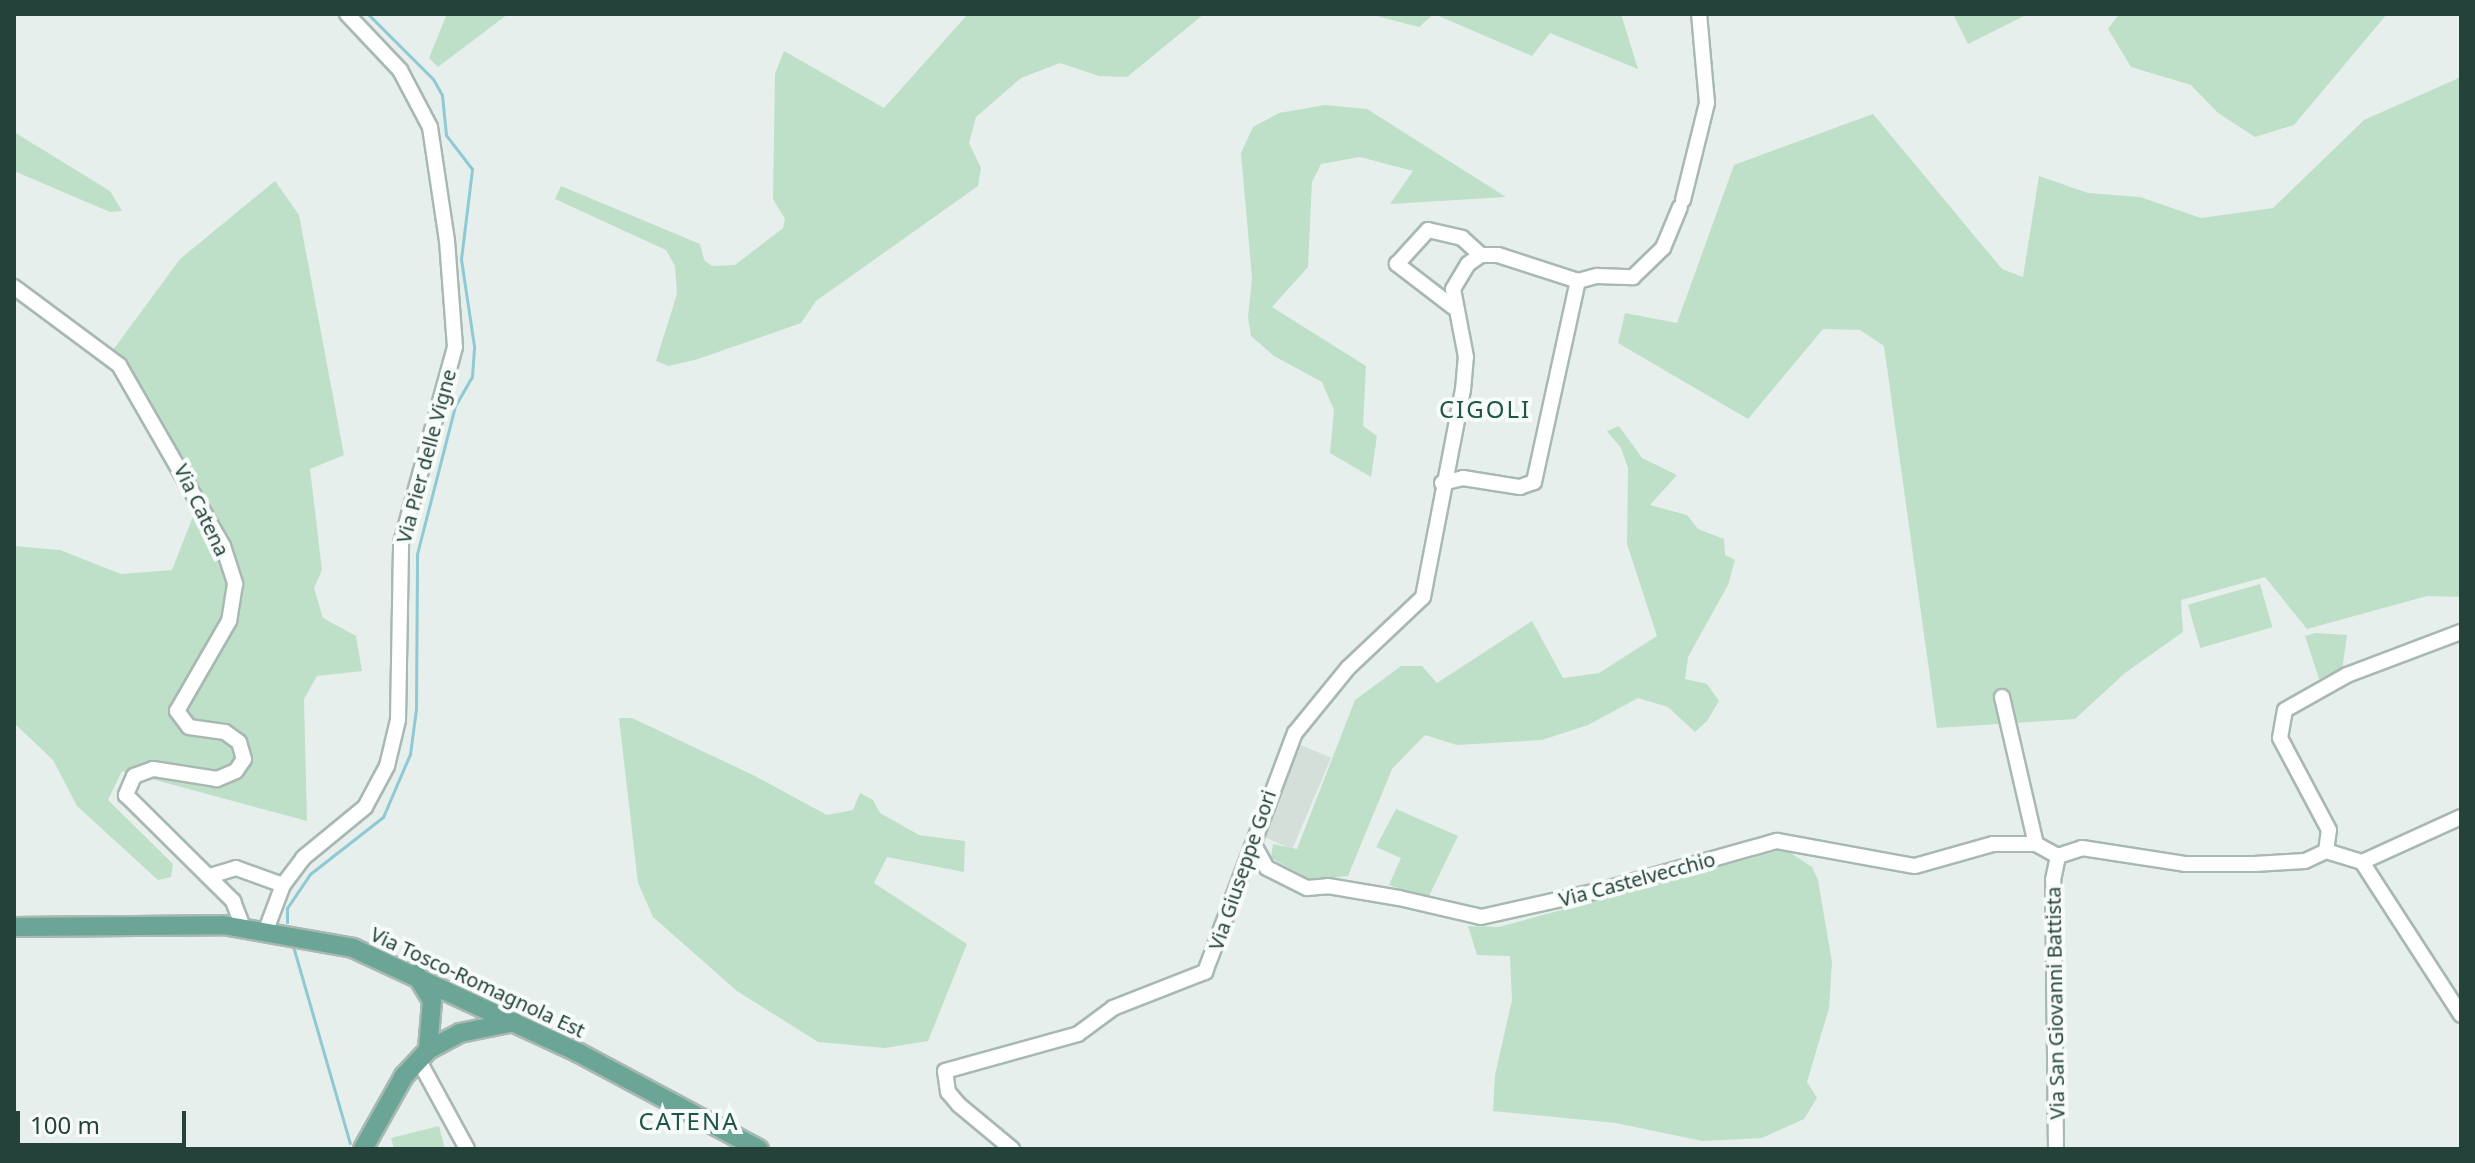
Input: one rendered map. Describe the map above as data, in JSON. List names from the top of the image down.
{
  "streets": {
    "main road": ["Via Tosco-Romagnola Est"],
    "street": [
      "Via Pier delle Vigne",
      "Via Catena",
      "Via Giuseppe Gori",
      "Via Castelvecchio",
      "Via San Giovanni Battista"
    ]
  },
  "crossings": [
    ["Via Pier delle Vigne", "Via Tosco-Romagnola Est"],
    ["Via Catena", "Via Tosco-Romagnola Est"],
    ["Via Giuseppe Gori", "Via Castelvecchio"],
    ["Via Castelvecchio", "Via San Giovanni Battista"]
  ],
  "districts": ["CIGOLI", "CATENA"],
  "scale_bar": "100 m"
}
